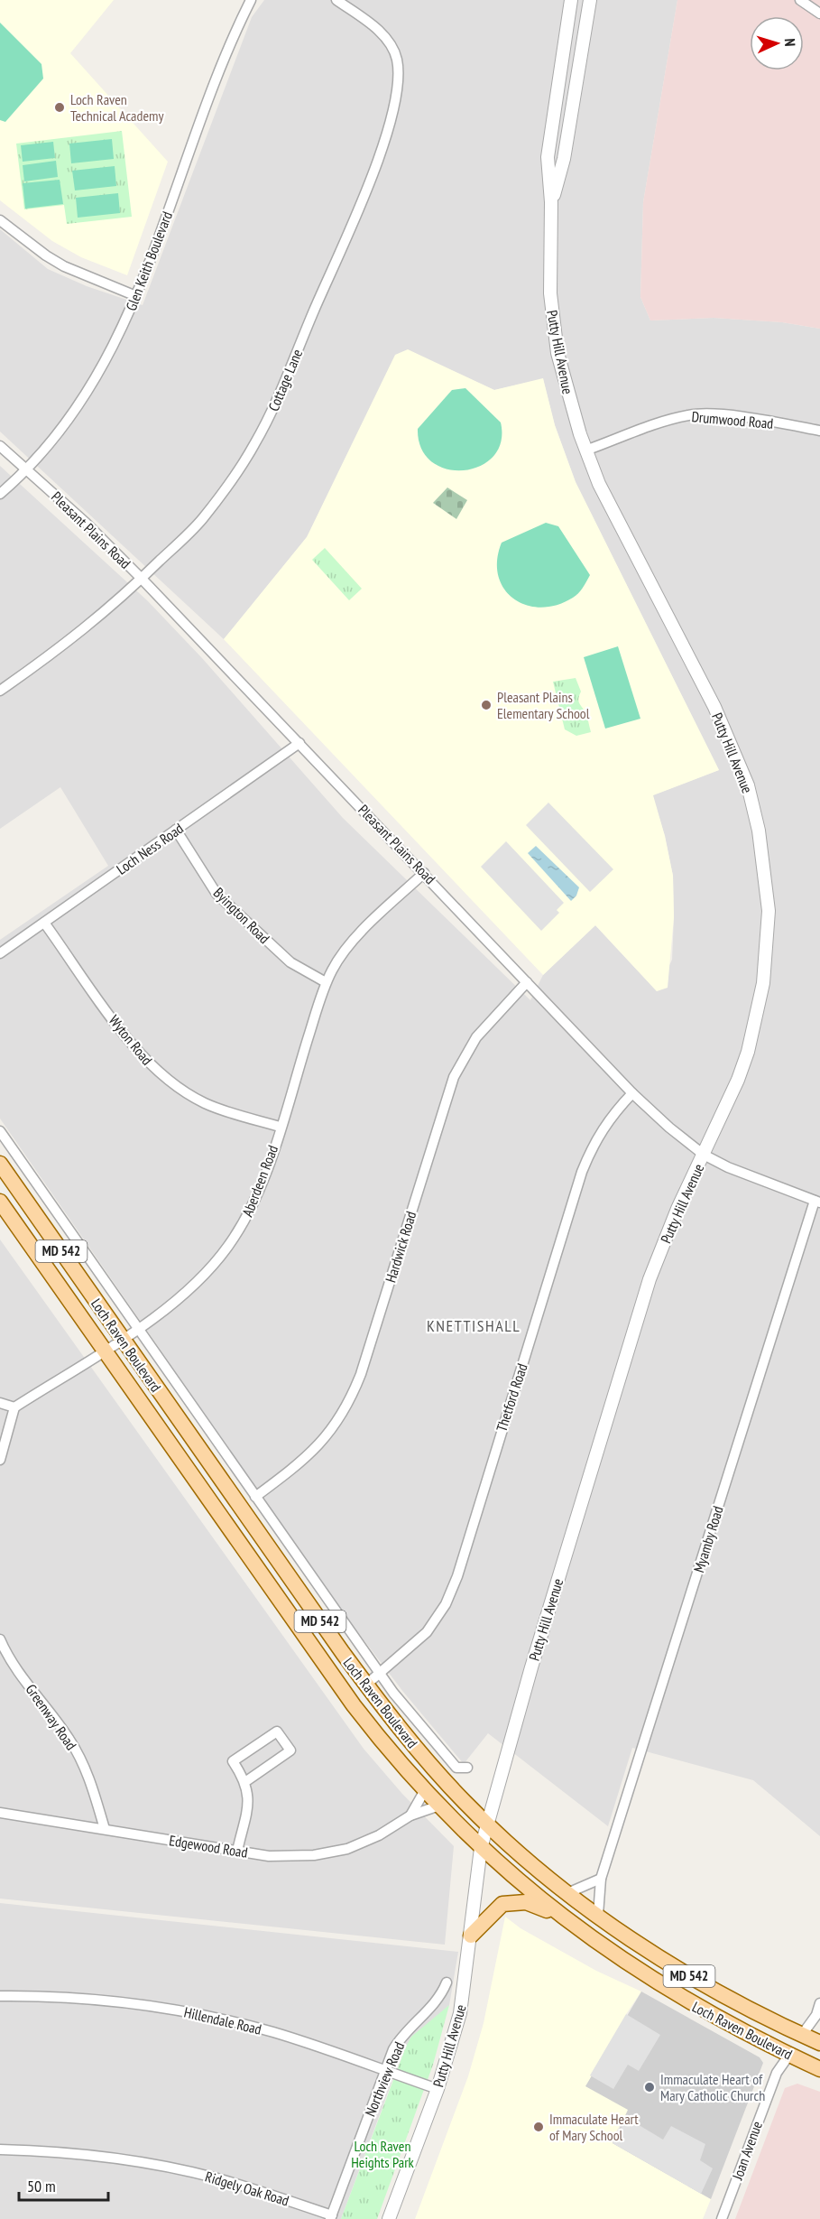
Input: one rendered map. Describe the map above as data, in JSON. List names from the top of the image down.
{
  "streets": {
    "main road": ["MD 542", "Loch Raven Boulevard"],
    "street": [
      "Glen Keith Boulevard",
      "Putty Hill Avenue",
      "Cottage Lane",
      "Drumwood Road",
      "Pleasant Plains Road",
      "Loch Ness Road",
      "Byington Road",
      "Wyton Road",
      "Aberdeen Road",
      "Hardwick Road",
      "Thetford Road",
      "Myamby Road",
      "Greenway Road",
      "Edgewood Road",
      "Hillendale Road",
      "Northview Road",
      "Joan Avenue",
      "Ridgely Oak Road"
    ]
  },
  "crossings": [
    ["Glen Keith Boulevard", "Pleasant Plains Road"],
    ["Putty Hill Avenue", "Drumwood Road"],
    ["Putty Hill Avenue", "Pleasant Plains Road"],
    ["Putty Hill Avenue", "Loch Raven Boulevard"],
    ["Putty Hill Avenue", "Hillendale Road"],
    ["Cottage Lane", "Pleasant Plains Road"],
    ["Pleasant Plains Road", "Loch Ness Road"],
    ["Pleasant Plains Road", "Aberdeen Road"],
    ["Pleasant Plains Road", "Hardwick Road"],
    ["Pleasant Plains Road", "Thetford Road"],
    ["Pleasant Plains Road", "Myamby Road"],
    ["Loch Ness Road", "Byington Road"],
    ["Loch Ness Road", "Wyton Road"],
    ["Byington Road", "Aberdeen Road"],
    ["Wyton Road", "Aberdeen Road"],
    ["Aberdeen Road", "Loch Raven Boulevard"],
    ["Hardwick Road", "Loch Raven Boulevard"],
    ["Loch Raven Boulevard", "Thetford Road"],
    ["Loch Raven Boulevard", "Myamby Road"],
    ["Loch Raven Boulevard", "Edgewood Road"],
    ["Loch Raven Boulevard", "Joan Avenue"],
    ["Greenway Road", "Edgewood Road"],
    ["Hillendale Road", "Northview Road"],
    ["Northview Road", "Ridgely Oak Road"]
  ],
  "districts": ["KNETTISHALL"],
  "parks": ["Loch Raven Heights Park"],
  "places": [
    "Loch Raven Technical Academy",
    "Pleasant Plains Elementary School",
    "Immaculate Heart of Mary Catholic Church",
    "Immaculate Heart of Mary School"
  ],
  "scale_bar": "50 m",
  "north": "right"
}
